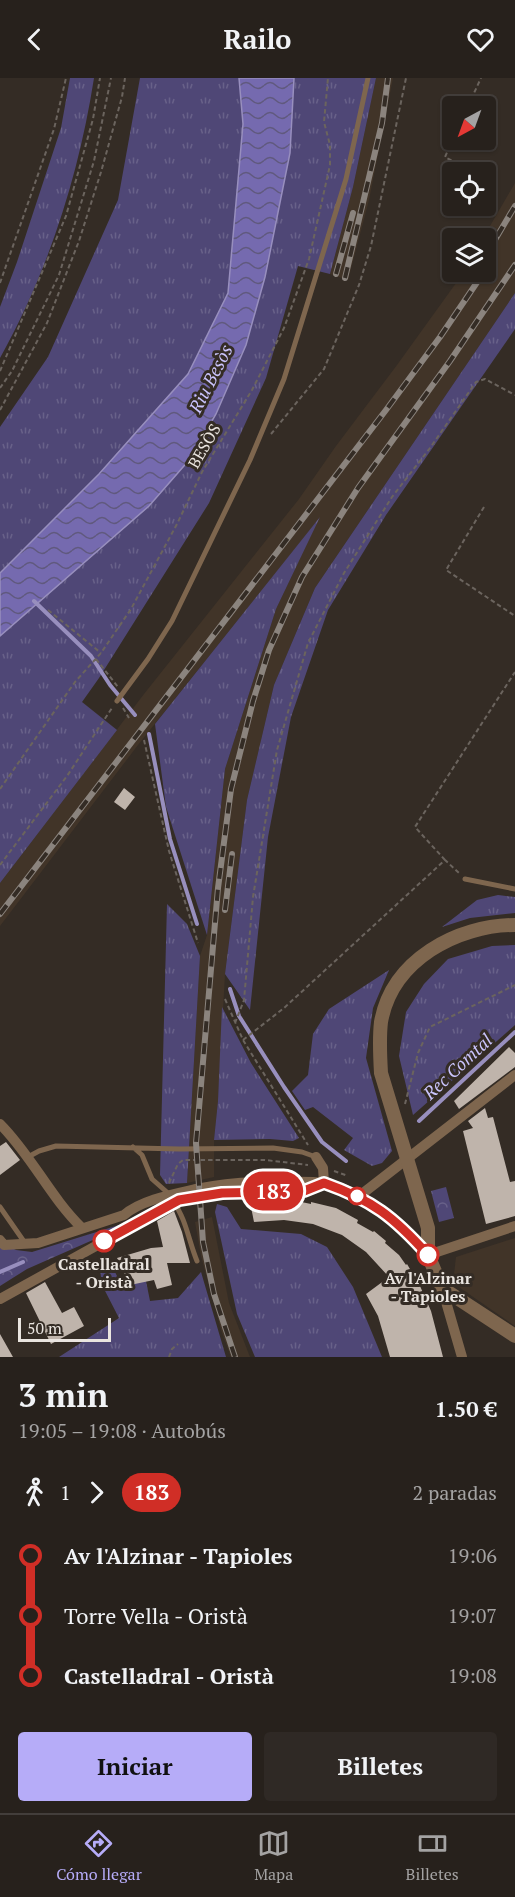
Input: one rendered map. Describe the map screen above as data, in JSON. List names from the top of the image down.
{
  "streets": {
    "path": ["BESÒS"]
  },
  "water": ["Riu Besòs", "Rec Comtal"],
  "places": ["Castelladral - Oristà", "Av l'Alzinar - Tapioles"],
  "lines": ["bus line 183"],
  "scale_bar": "50 m",
  "north": "bottom left",
  "page": {
    "header": "Railo",
    "on_map": "183",
    "scale": "50 m",
    "heading": ["3 min", "19:05 – 19:08 · Autobús", "1.50 €"],
    "legs": ["1", "183", "2 paradas"],
    "list": [
      {
        "name": "Av l'Alzinar - Tapioles",
        "value": "19:06"
      },
      {
        "name": "Torre Vella - Oristà",
        "value": "19:07"
      },
      {
        "name": "Castelladral - Oristà",
        "value": "19:08"
      }
    ],
    "buttons": ["Iniciar", "Billetes"],
    "tabs": ["Cómo llegar", "Mapa", "Billetes"]
  }
}
